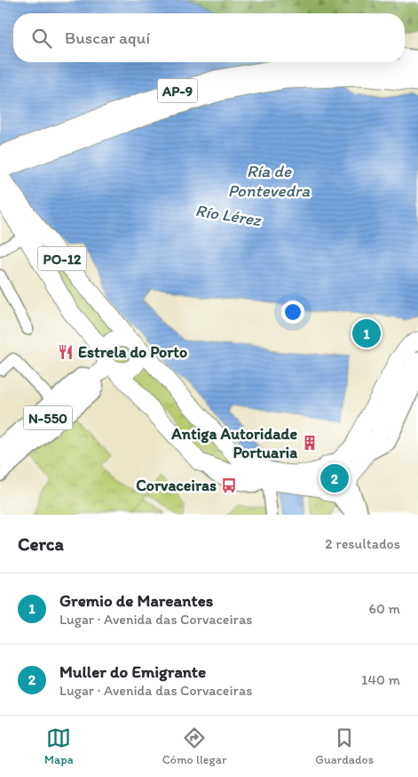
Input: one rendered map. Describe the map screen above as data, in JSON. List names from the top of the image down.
{
  "streets": {
    "highway": ["AP-9", "PO-12", "N-550"]
  },
  "crossings": [
    ["PO-12", "N-550"]
  ],
  "water": ["Ría de Pontevedra", "Río Lérez"],
  "places": {
    "restaurant": ["Estrela do Porto"],
    "building": ["Antiga Autoridade Portuaria"],
    "bus stop": ["Corvaceiras"]
  },
  "page": {
    "search": "Buscar aquí",
    "pins": ["1", "2"],
    "heading": ["Cerca", "2 resultados"],
    "list": [
      {
        "mark": "1",
        "name": "Gremio de Mareantes",
        "note": "Lugar · Avenida das Corvaceiras",
        "value": "60 m"
      },
      {
        "mark": "2",
        "name": "Muller do Emigrante",
        "note": "Lugar · Avenida das Corvaceiras",
        "value": "140 m"
      }
    ],
    "nav": ["Mapa", "Cómo llegar", "Guardados"]
  }
}
